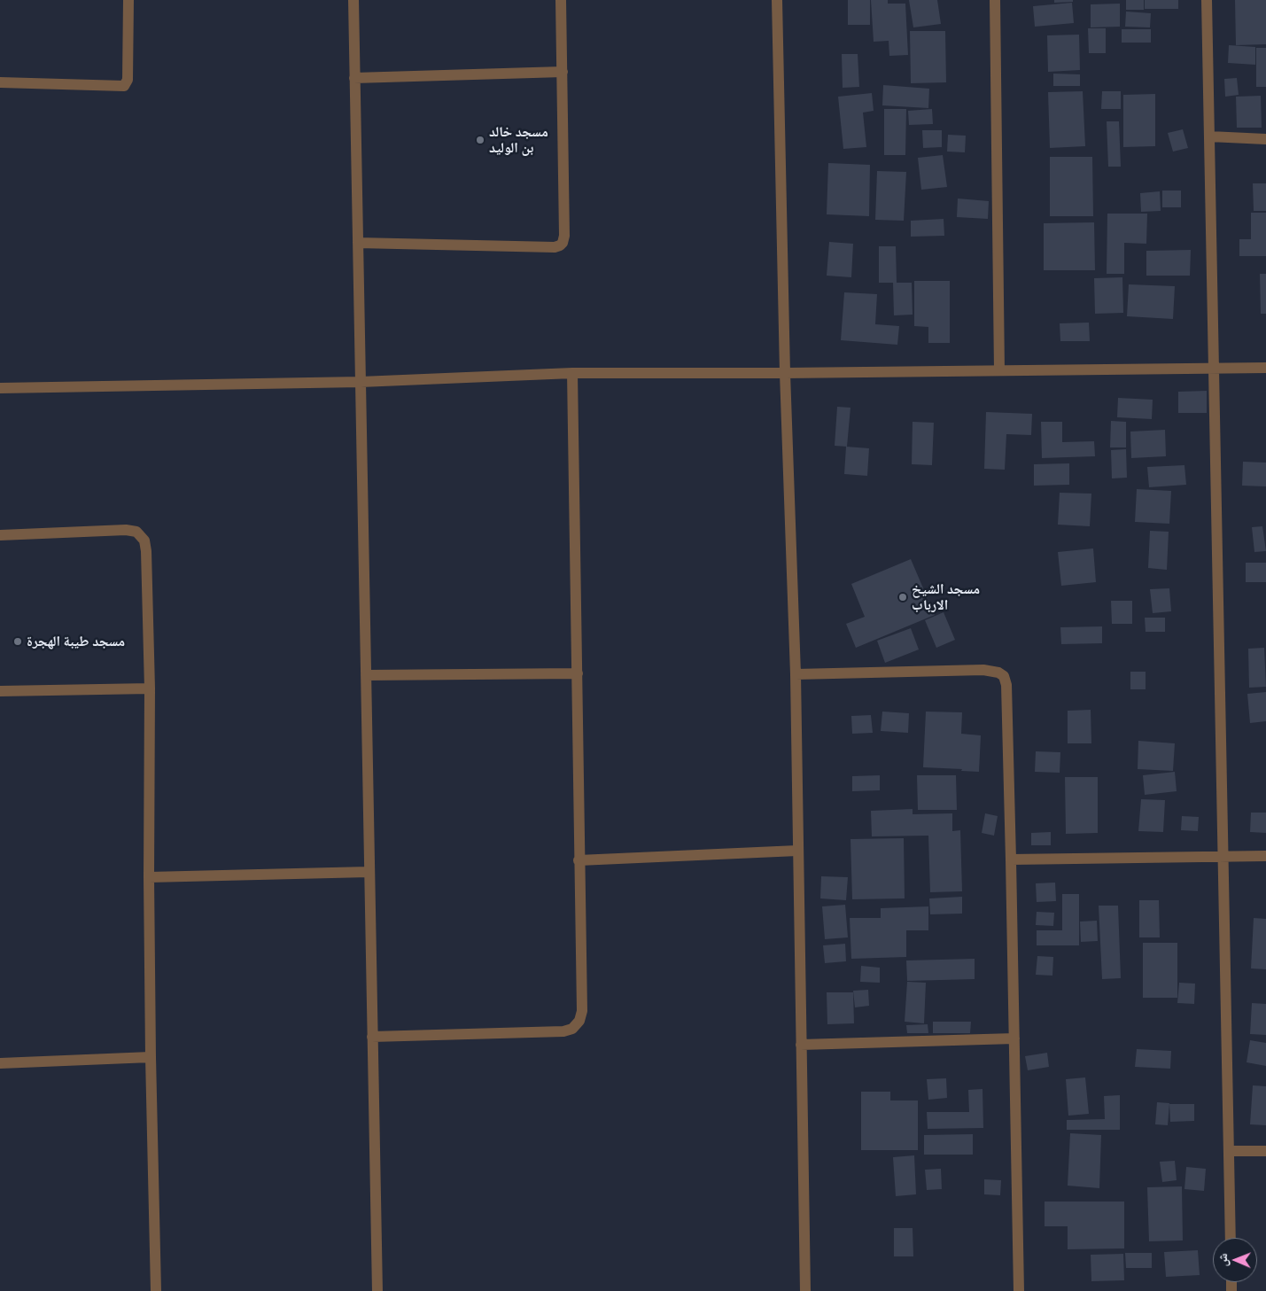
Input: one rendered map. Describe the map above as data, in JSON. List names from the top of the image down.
{
  "places": ["مسجد خالد بن الوليد", "مسجد الشيخ الارباب", "مسجد طيبة الهجرة"],
  "north": "left"
}
